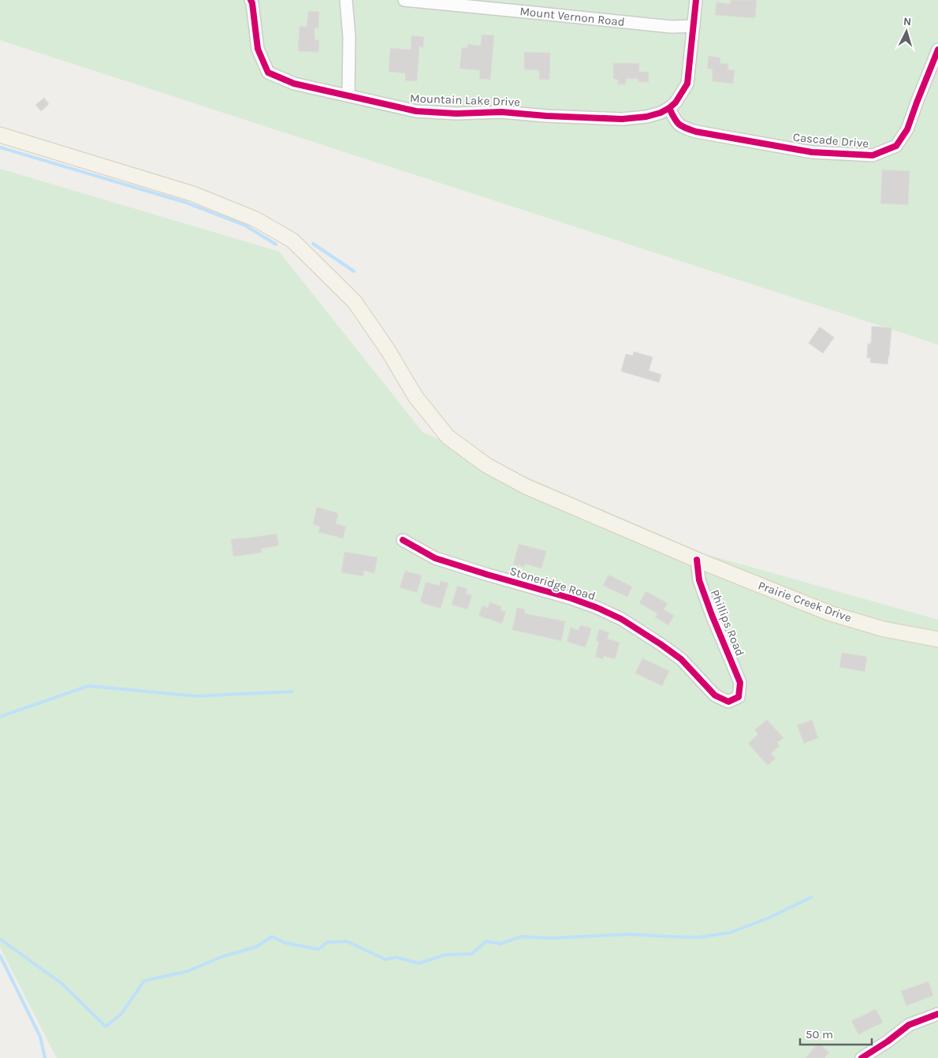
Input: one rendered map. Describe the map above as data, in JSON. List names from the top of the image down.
{
  "streets": {
    "main road": ["Prairie Creek Drive"],
    "street": [
      "Mount Vernon Road",
      "Mountain Lake Drive",
      "Cascade Drive",
      "Stoneridge Road",
      "Phillips Road"
    ]
  },
  "crossings": [
    ["Mountain Lake Drive", "Cascade Drive"],
    ["Stoneridge Road", "Phillips Road"],
    ["Prairie Creek Drive", "Phillips Road"]
  ],
  "scale_bar": "50 m",
  "north": "top"
}
